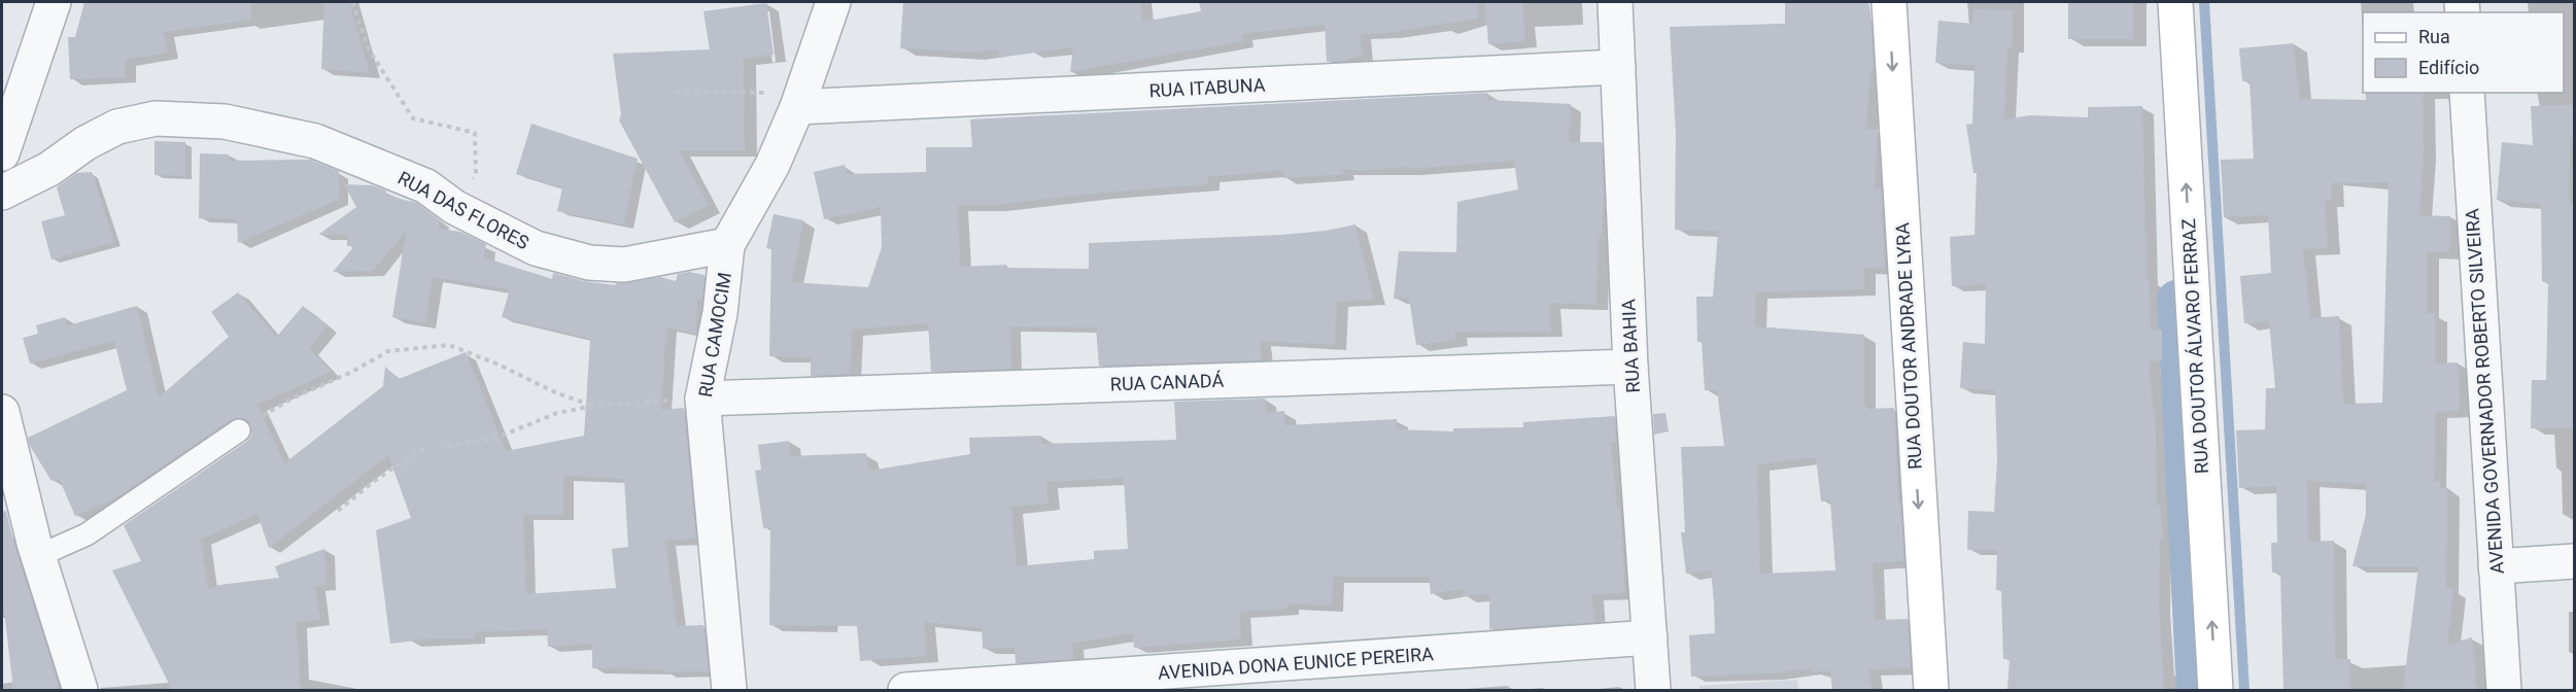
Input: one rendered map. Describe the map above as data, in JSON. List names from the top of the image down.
{
  "streets": {
    "main road": ["RUA DOUTOR ANDRADE LYRA", "RUA DOUTOR ÁLVARO FERRAZ"],
    "street": [
      "RUA ITABUNA",
      "RUA DAS FLORES",
      "RUA CAMOCIM",
      "RUA BAHIA",
      "RUA CANADÁ",
      "AVENIDA GOVERNADOR ROBERTO SILVEIRA",
      "AVENIDA DONA EUNICE PEREIRA"
    ]
  },
  "crossings": [
    ["RUA ITABUNA", "RUA CAMOCIM"],
    ["RUA ITABUNA", "RUA BAHIA"],
    ["RUA DAS FLORES", "RUA CAMOCIM"],
    ["RUA CAMOCIM", "RUA CANADÁ"],
    ["RUA BAHIA", "RUA CANADÁ"],
    ["RUA BAHIA", "AVENIDA DONA EUNICE PEREIRA"]
  ],
  "one_way": ["RUA DOUTOR ANDRADE LYRA", "RUA DOUTOR ÁLVARO FERRAZ"],
  "legend": ["Rua", "Edifício"]
}
